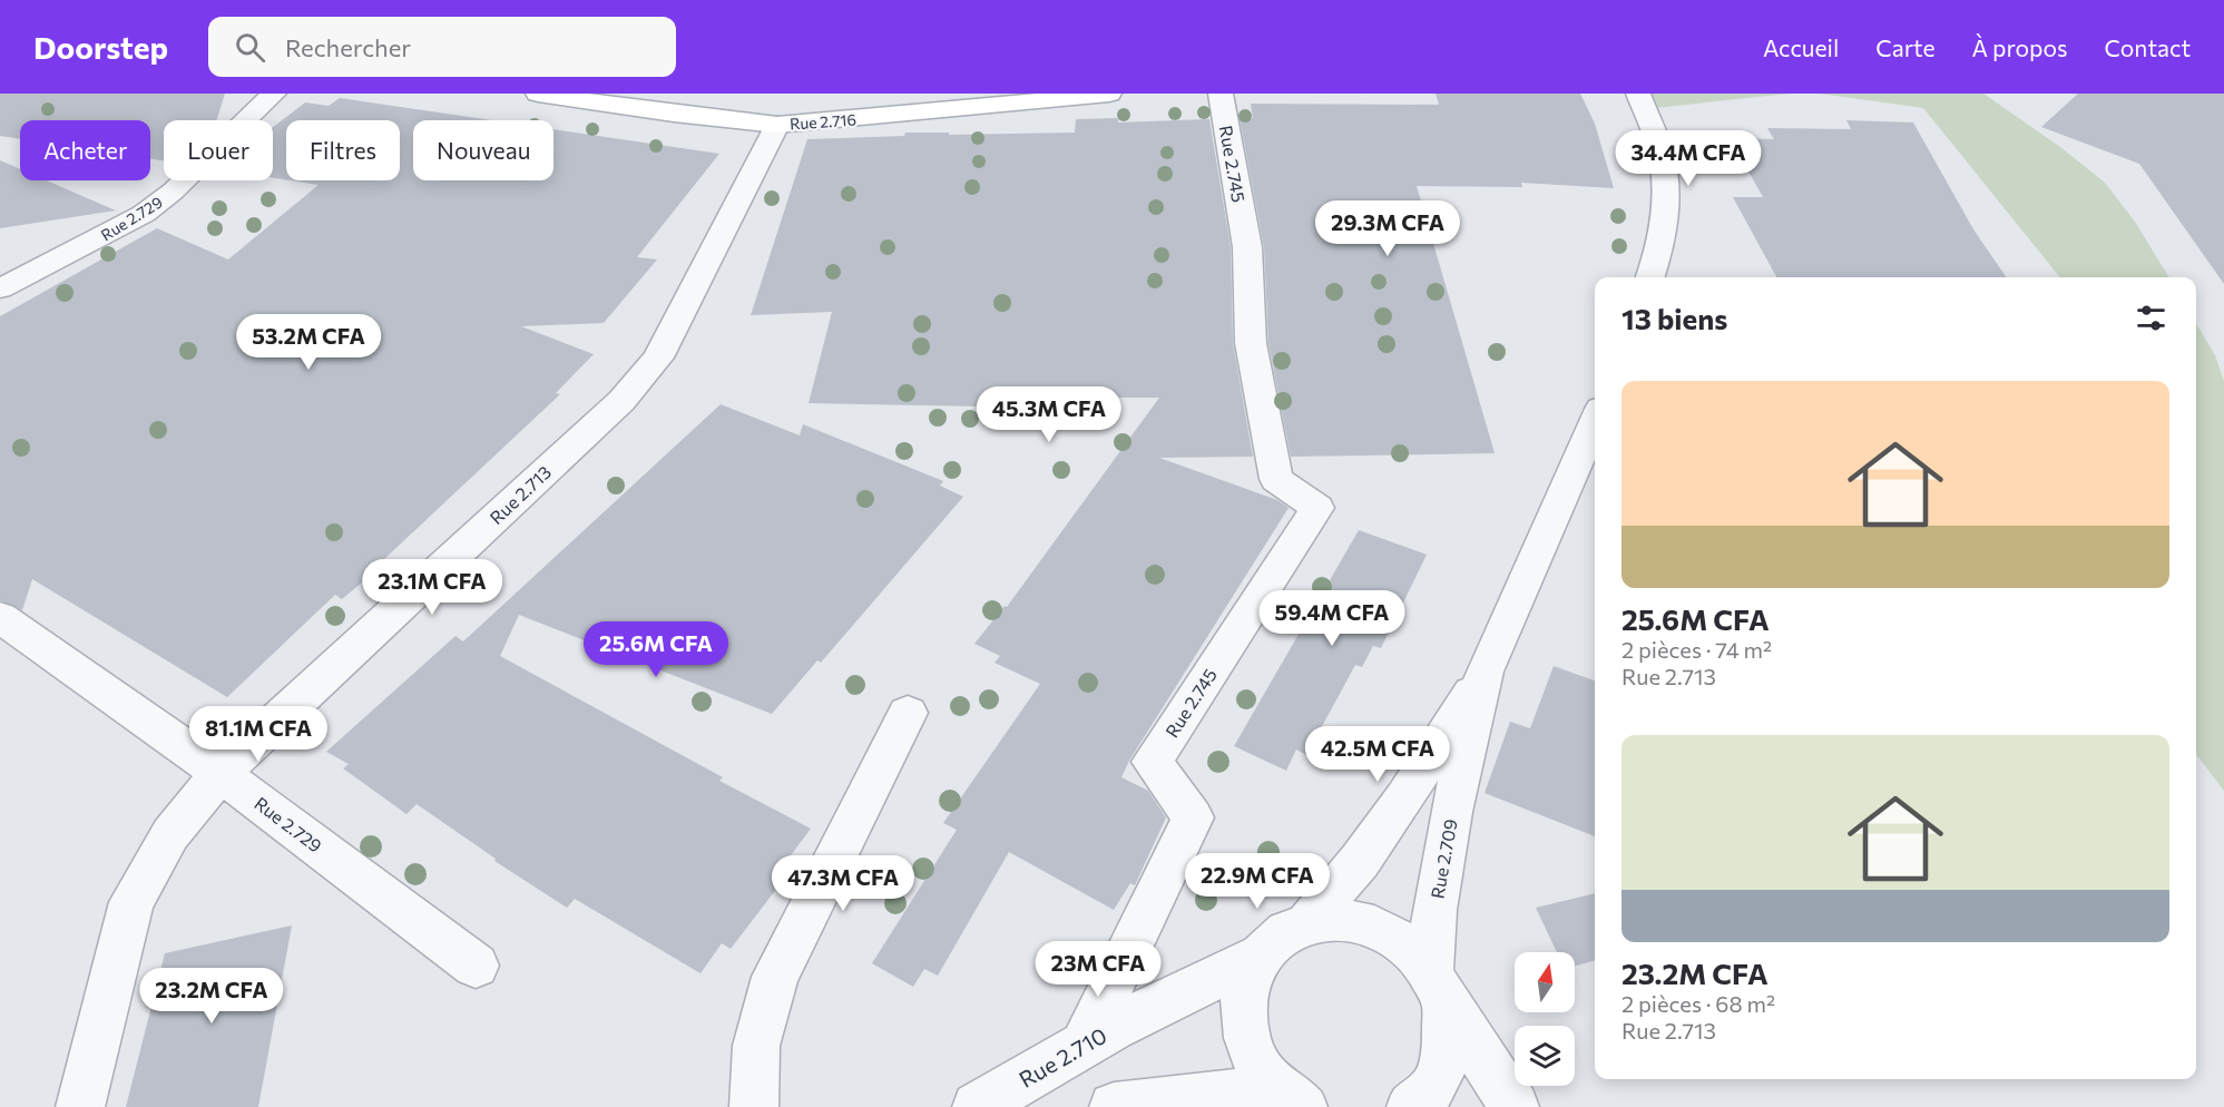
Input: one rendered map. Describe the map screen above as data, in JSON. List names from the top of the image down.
{
  "streets": {
    "main road": ["Rue 2.716"],
    "street": [
      "Rue 2.745",
      "Rue 2.729",
      "Rue 2.713",
      "Rue 2.709",
      "Rue 2.710"
    ]
  },
  "crossings": [
    ["Rue 2.716", "Rue 2.713"],
    ["Rue 2.745", "Rue 2.710"],
    ["Rue 2.729", "Rue 2.713"]
  ],
  "north": "top",
  "page": {
    "header": "Doorstep",
    "search": "Rechercher",
    "nav": [
      "Accueil",
      "Carte",
      "À propos",
      "Contact"
    ],
    "chip": [
      "Acheter",
      "Louer",
      "Filtres",
      "Nouveau"
    ],
    "price": [
      "34.4M CFA",
      "29.3M CFA",
      "53.2M CFA",
      "45.3M CFA",
      "23.1M CFA",
      "59.4M CFA",
      "25.6M CFA",
      "81.1M CFA",
      "42.5M CFA",
      "22.9M CFA",
      "47.3M CFA",
      "23M CFA",
      "23.2M CFA"
    ],
    "heading": "13 biens",
    "list": [
      {
        "name": "25.6M CFA",
        "note": "2 pièces · 74 m² · Rue 2.713"
      },
      {
        "name": "23.2M CFA",
        "note": "2 pièces · 68 m² · Rue 2.713"
      }
    ]
  }
}
